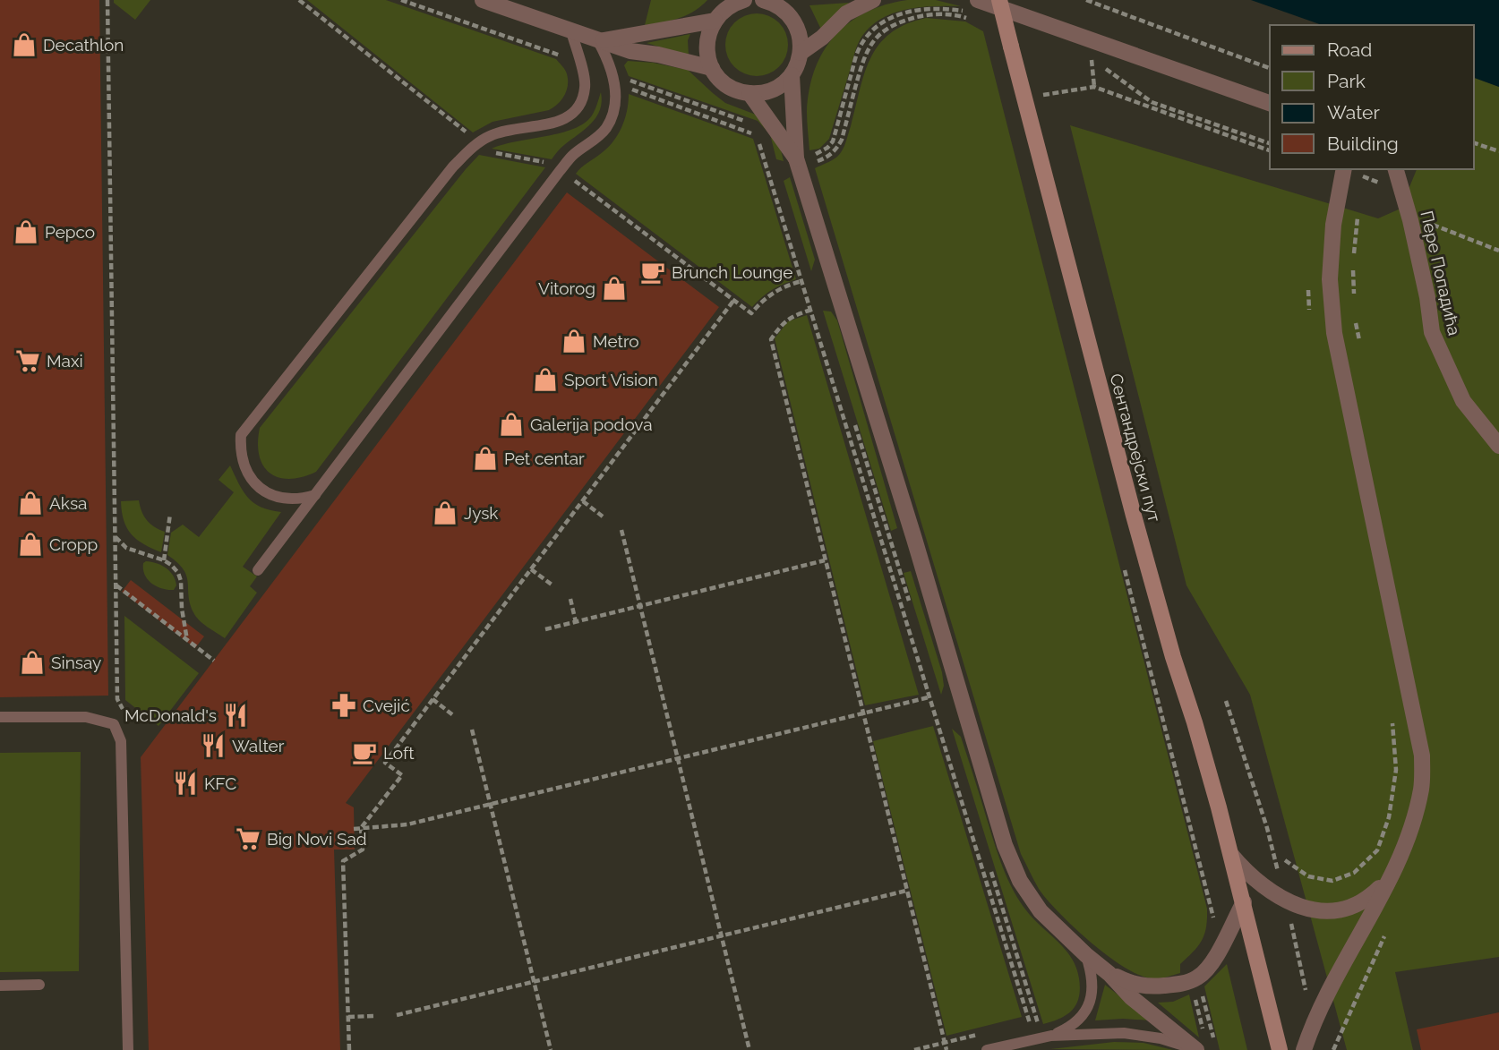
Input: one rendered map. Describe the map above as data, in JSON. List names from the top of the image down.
{
  "streets": {
    "main road": ["Сентандрејски пут"],
    "street": ["Пере Попадића"]
  },
  "places": {
    "shop": [
      "Decathlon",
      "Pepco",
      "Vitorog",
      "Metro",
      "Sport Vision",
      "Galerija podova",
      "Pet centar",
      "Aksa",
      "Jysk",
      "Cropp",
      "Sinsay"
    ],
    "cafe": ["Brunch Lounge", "Loft"],
    "supermarket": ["Maxi", "Big Novi Sad"],
    "pharmacy": ["Cvejić"],
    "restaurant": ["McDonald's", "Walter", "KFC"]
  },
  "legend": [
    "Road",
    "Park",
    "Water",
    "Building"
  ]
}
